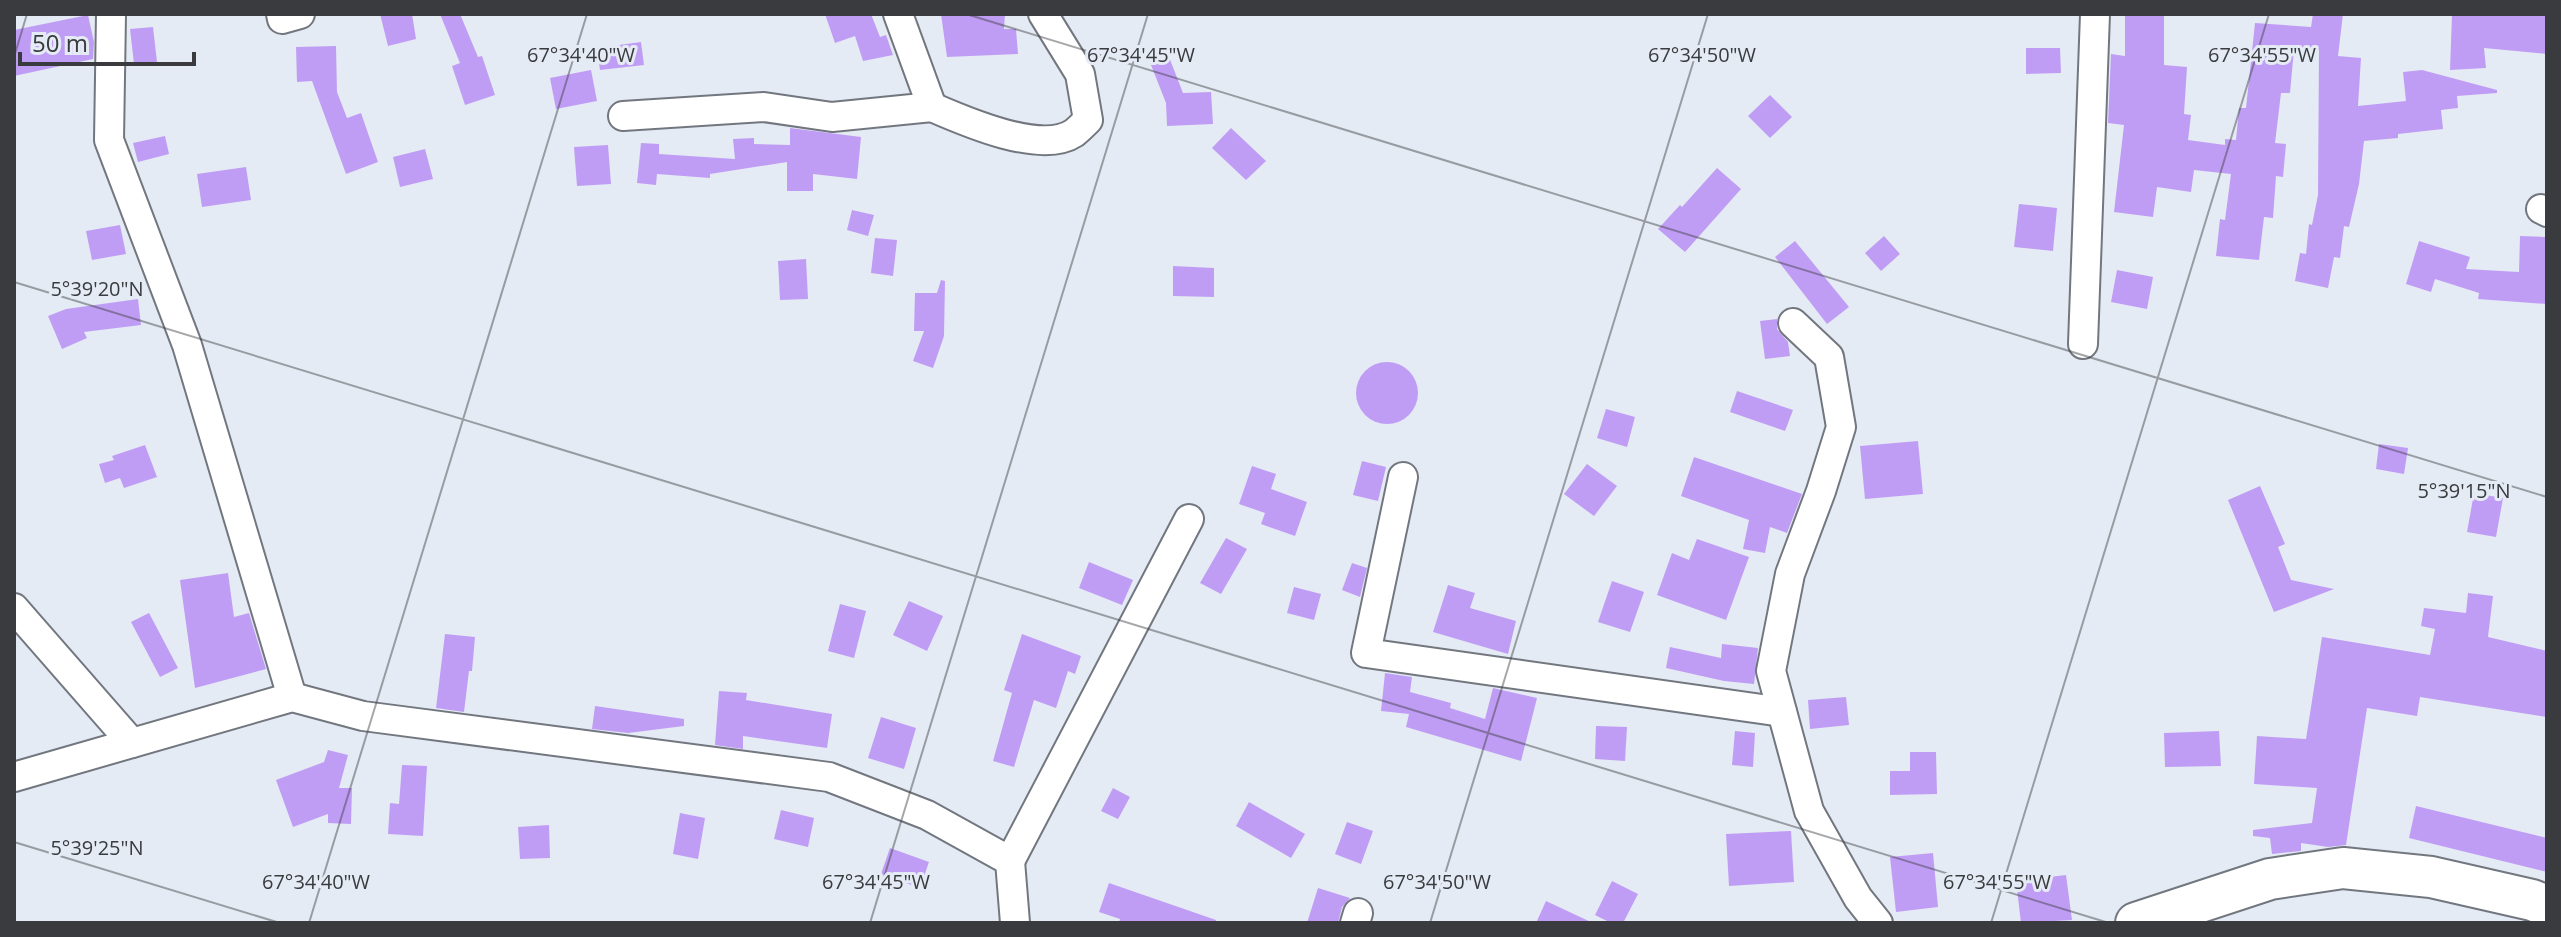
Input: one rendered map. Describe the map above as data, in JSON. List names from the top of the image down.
{
  "scale_bar": "50 m",
  "coordinates": [
    "67°34'40\"W",
    "67°34'45\"W",
    "67°34'50\"W",
    "67°34'55\"W",
    "5°39'20\"N",
    "5°39'15\"N",
    "5°39'25\"N"
  ]
}
